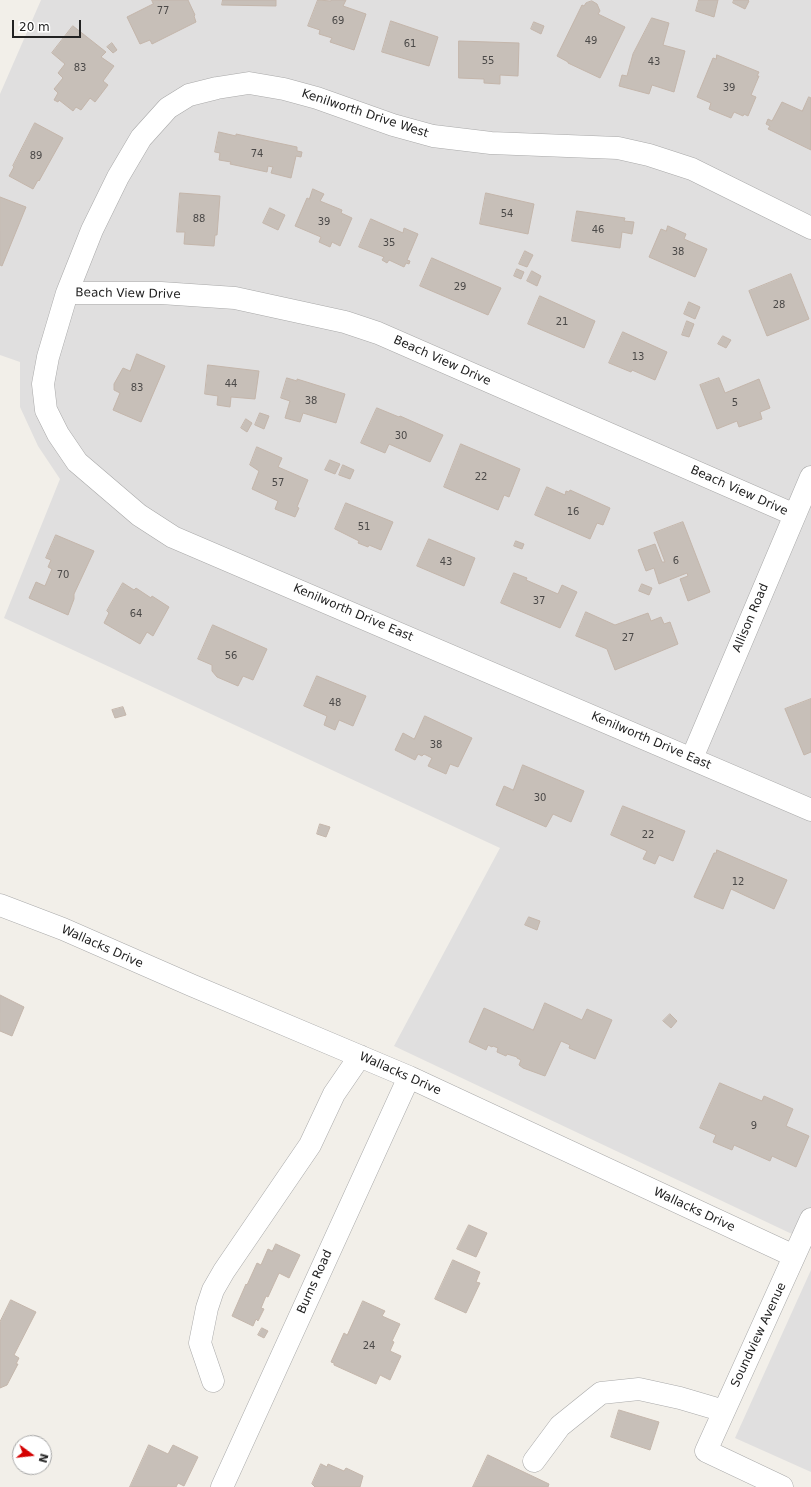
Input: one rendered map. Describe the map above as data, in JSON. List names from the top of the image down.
{
  "streets": {
    "street": [
      "Kenilworth Drive West",
      "Beach View Drive",
      "Kenilworth Drive East",
      "Allison Road",
      "Wallacks Drive",
      "Burns Road",
      "Soundview Avenue"
    ]
  },
  "crossings": [
    ["Kenilworth Drive West", "Beach View Drive"],
    ["Kenilworth Drive West", "Kenilworth Drive East"],
    ["Beach View Drive", "Kenilworth Drive East"],
    ["Beach View Drive", "Allison Road"],
    ["Kenilworth Drive East", "Allison Road"],
    ["Wallacks Drive", "Burns Road"],
    ["Wallacks Drive", "Soundview Avenue"]
  ],
  "house_numbers": [
    "77",
    "69",
    "49",
    "61",
    "55",
    "43",
    "83",
    "39",
    "74",
    "89",
    "54",
    "88",
    "39",
    "46",
    "35",
    "38",
    "29",
    "28",
    "21",
    "13",
    "44",
    "83",
    "38",
    "5",
    "30",
    "22",
    "57",
    "16",
    "51",
    "6",
    "43",
    "70",
    "37",
    "64",
    "27",
    "56",
    "48",
    "38",
    "30",
    "22",
    "12",
    "9",
    "24"
  ],
  "scale_bar": "20 m",
  "north": "right"
}
